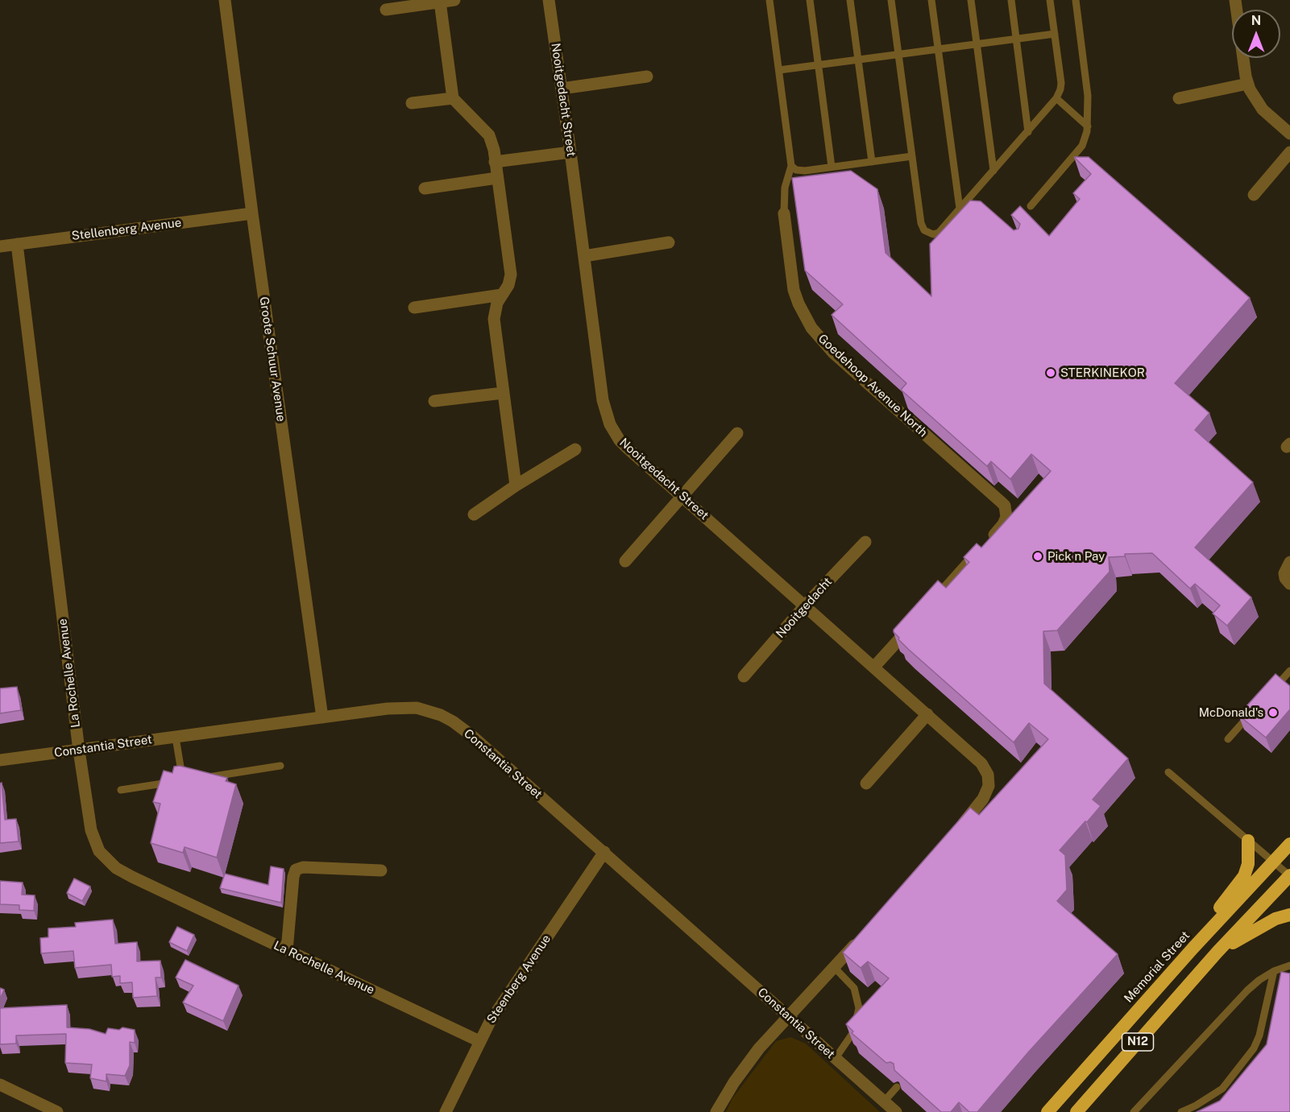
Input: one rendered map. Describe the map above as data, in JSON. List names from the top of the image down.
{
  "streets": {
    "highway": ["Memorial Street", "N12"],
    "street": [
      "Nooitgedacht Street",
      "Stellenberg Avenue",
      "Groote Schuur Avenue",
      "Goedehoop Avenue North",
      "Nooitgedacht",
      "La Rochelle Avenue",
      "Constantia Street",
      "Steenberg Avenue"
    ]
  },
  "crossings": [
    ["Nooitgedacht Street", "Nooitgedacht"],
    ["Stellenberg Avenue", "Groote Schuur Avenue"],
    ["Stellenberg Avenue", "La Rochelle Avenue"],
    ["Groote Schuur Avenue", "Constantia Street"],
    ["La Rochelle Avenue", "Constantia Street"],
    ["La Rochelle Avenue", "Steenberg Avenue"],
    ["Constantia Street", "Steenberg Avenue"]
  ],
  "places": ["STERKINEKOR", "Pick n Pay", "McDonald's"],
  "north": "top"
}
